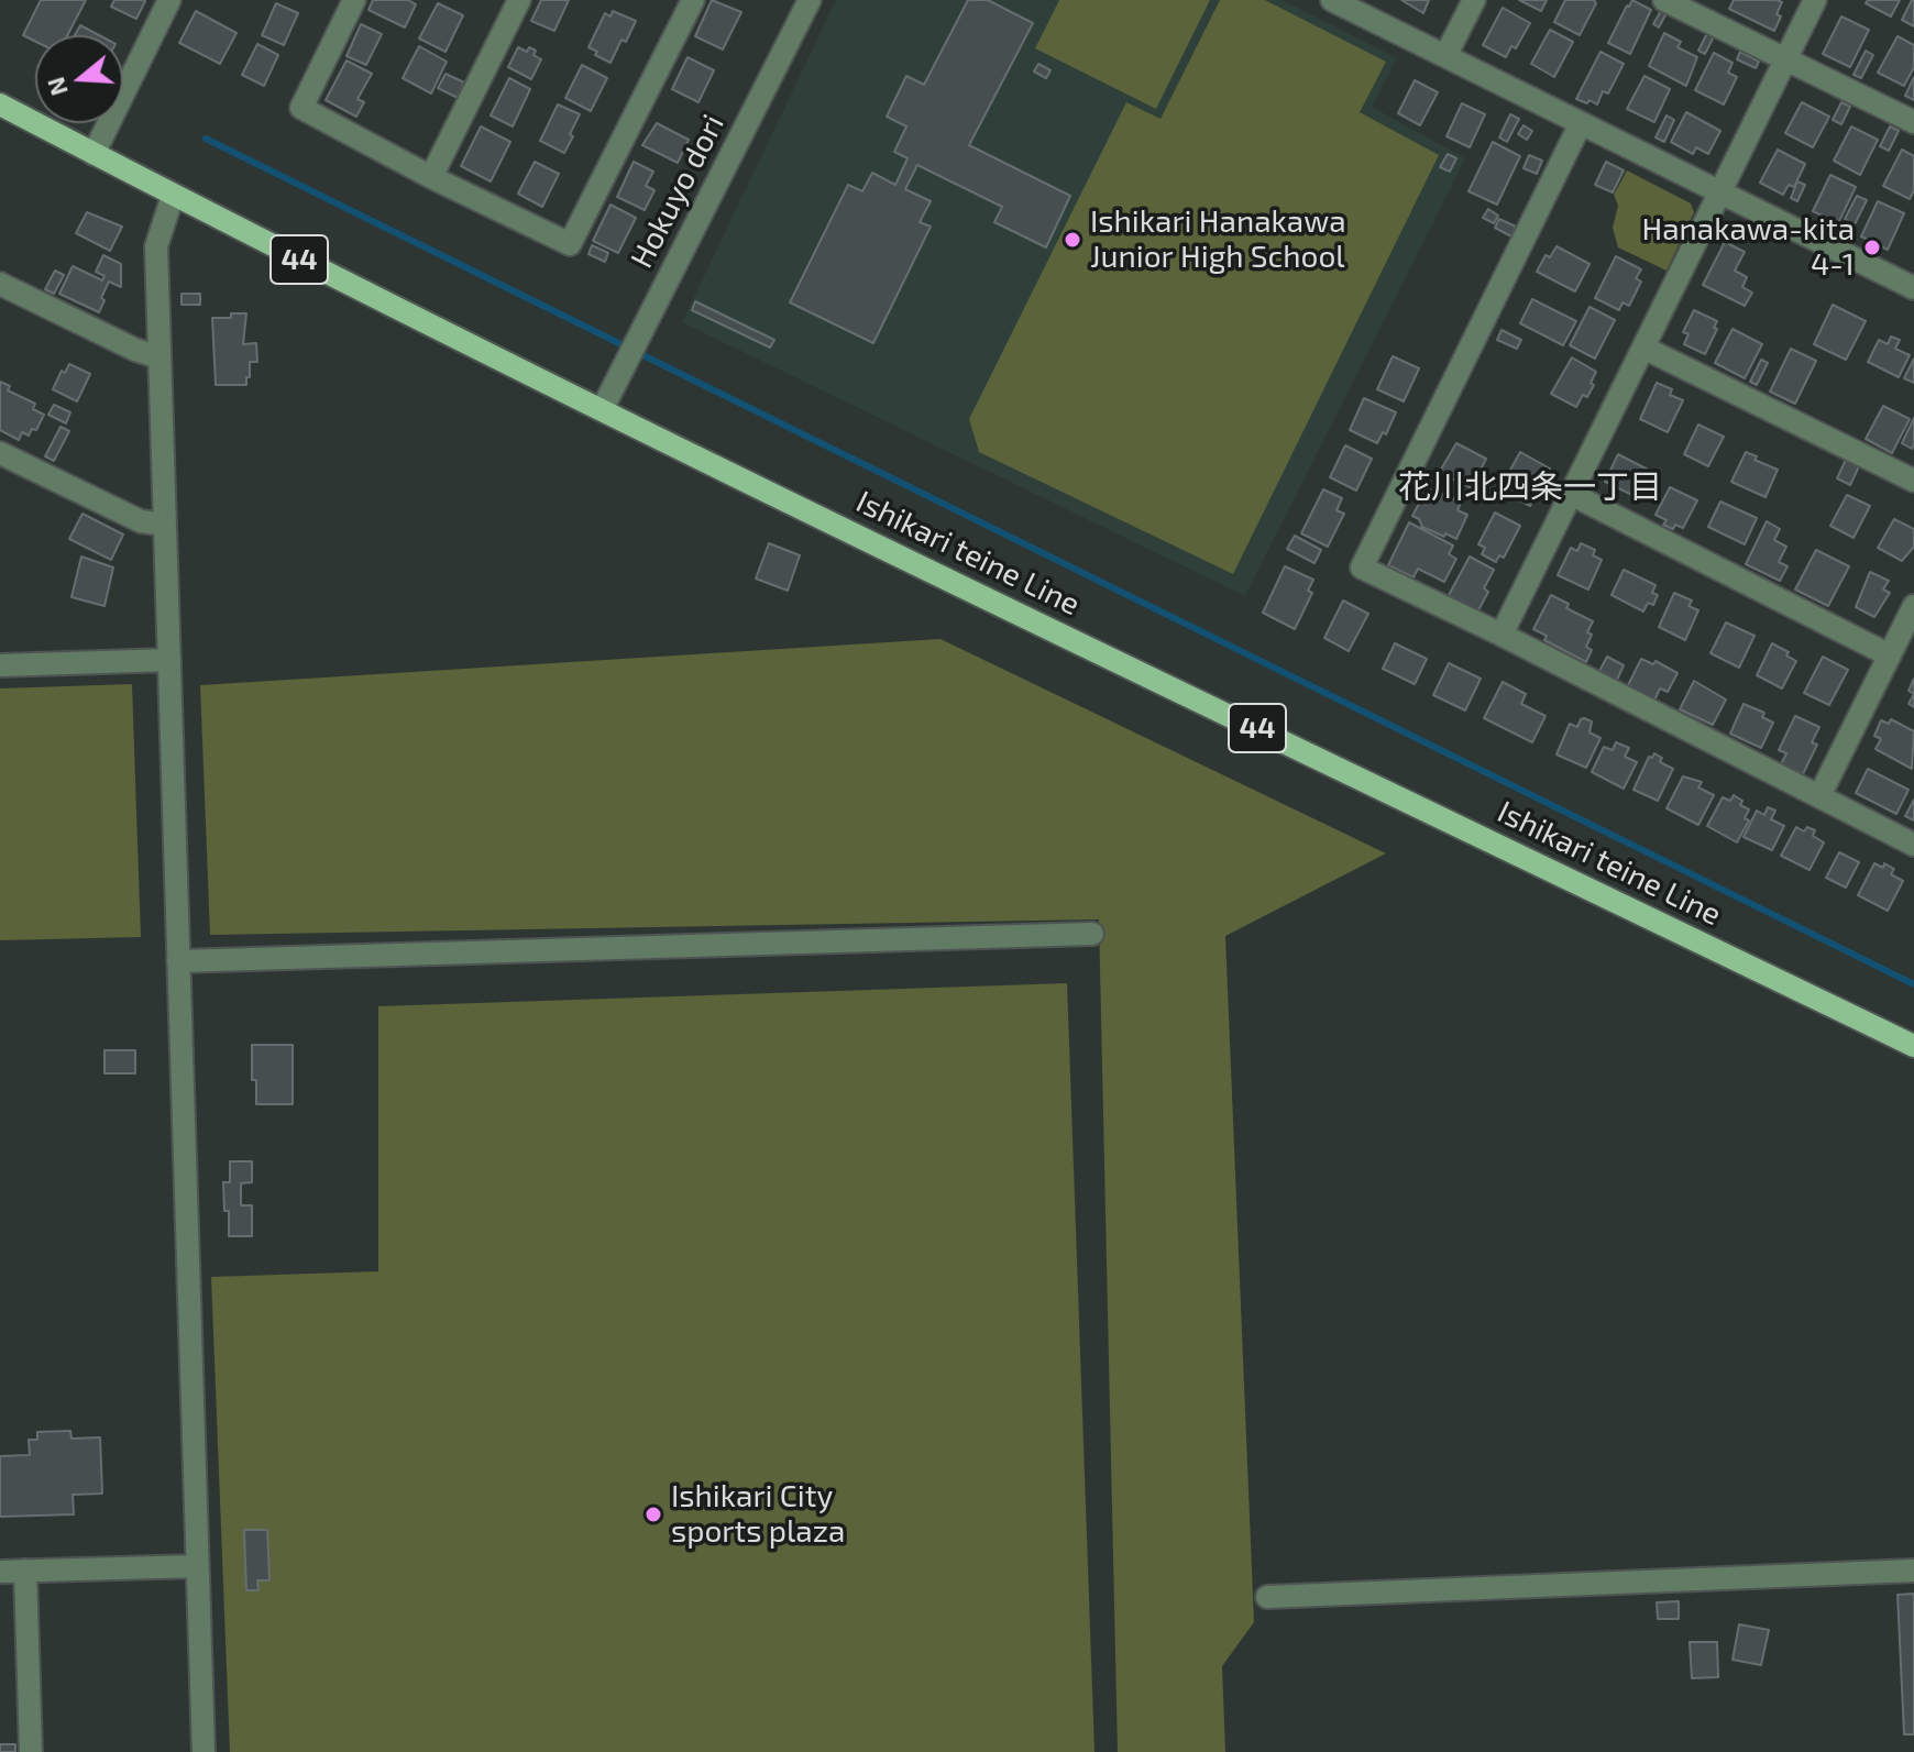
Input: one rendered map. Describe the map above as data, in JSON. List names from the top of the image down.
{
  "streets": {
    "main road": ["44", "Ishikari teine Line"],
    "street": ["Hokuyo dori"]
  },
  "crossings": [
    ["Hokuyo dori", "Ishikari teine Line"]
  ],
  "districts": ["花川北四条一丁目"],
  "places": ["Ishikari Hanakawa Junior High School", "Hanakawa-kita 4-1", "Ishikari City sports plaza"],
  "north": "left"
}
